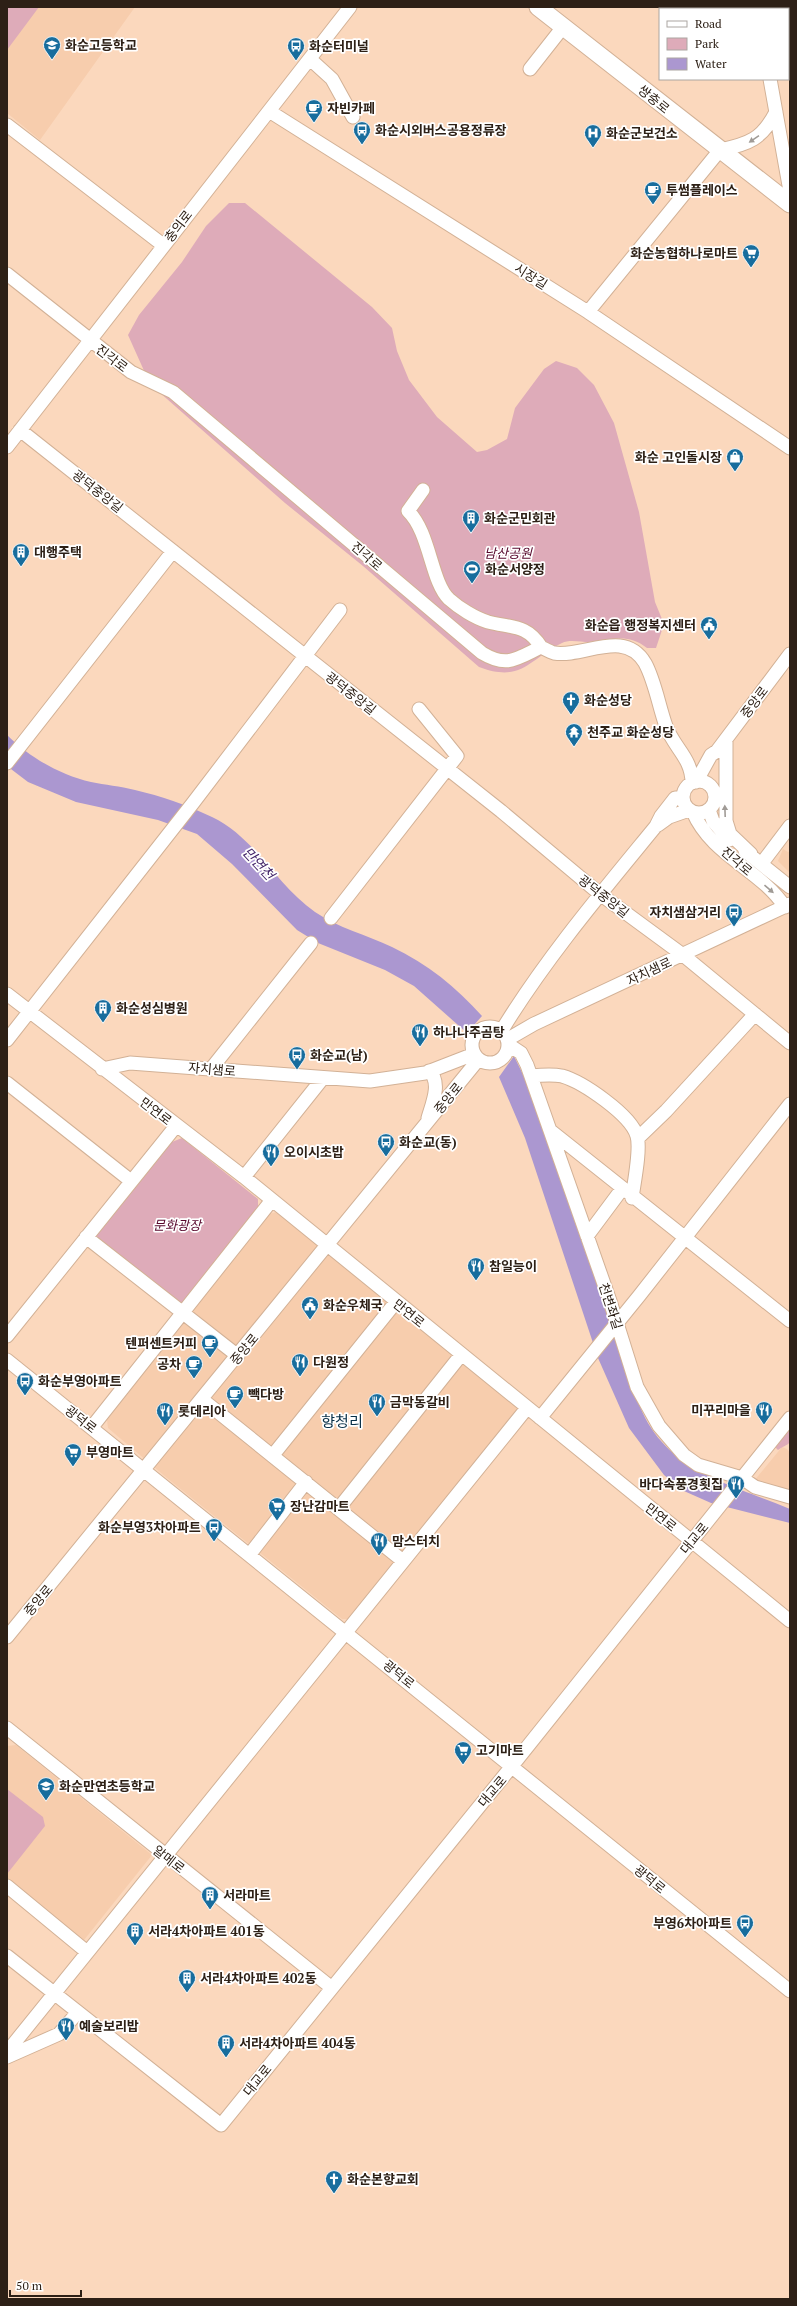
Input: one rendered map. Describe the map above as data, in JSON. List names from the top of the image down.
{
  "streets": {
    "main road": ["쌍충로"],
    "street": [
      "충의로",
      "시장길",
      "진각로",
      "광덕중앙길",
      "중앙로",
      "자치샘로",
      "만연로",
      "천변좌길",
      "광덕로",
      "대교로",
      "알메로"
    ]
  },
  "crossings": [
    ["충의로", "시장길"],
    ["충의로", "진각로"],
    ["충의로", "광덕중앙길"],
    ["진각로", "중앙로"],
    ["진각로", "자치샘로"],
    ["광덕중앙길", "자치샘로"],
    ["중앙로", "자치샘로"],
    ["중앙로", "만연로"],
    ["중앙로", "천변좌길"],
    ["중앙로", "광덕로"],
    ["자치샘로", "만연로"],
    ["자치샘로", "천변좌길"],
    ["만연로", "대교로"],
    ["천변좌길", "대교로"],
    ["광덕로", "대교로"],
    ["대교로", "알메로"]
  ],
  "districts": ["향청리"],
  "water": ["만연천"],
  "parks": ["남산공원", "문화광장"],
  "places": {
    "school or university": ["화순고등학교", "화순만연초등학교"],
    "bus stop": [
      "화순터미널",
      "화순시외버스공용정류장",
      "자치샘삼거리",
      "화순교(남)",
      "화순교(동)",
      "화순부영아파트",
      "화순부영3차아파트",
      "부영6차아파트"
    ],
    "cafe": [
      "자빈카페",
      "투썸플레이스",
      "텐퍼센트커피",
      "공차",
      "빽다방"
    ],
    "hospital": ["화순군보건소"],
    "supermarket": [
      "화순농협하나로마트",
      "부영마트",
      "장난감마트",
      "고기마트"
    ],
    "shop": ["화순 고인돌시장"],
    "building": [
      "화순군민회관",
      "대행주택",
      "화순성심병원",
      "서라마트",
      "서라4차아파트 401동",
      "서라4차아파트 402동",
      "서라4차아파트 404동"
    ],
    "sports": ["화순서양정"],
    "public building": ["화순읍 행정복지센터", "화순우체국"],
    "church": ["화순성당", "화순본향교회"],
    "temple": ["천주교 화순성당"],
    "restaurant": [
      "하나나주곰탕",
      "오이시초밥",
      "참일능이",
      "다원정",
      "금막동갈비",
      "미꾸리마을",
      "롯데리아",
      "바다속풍경횟집",
      "맘스터치",
      "예술보리밥"
    ]
  },
  "legend": ["Road", "Park", "Water"],
  "scale_bar": "50 m"
}
